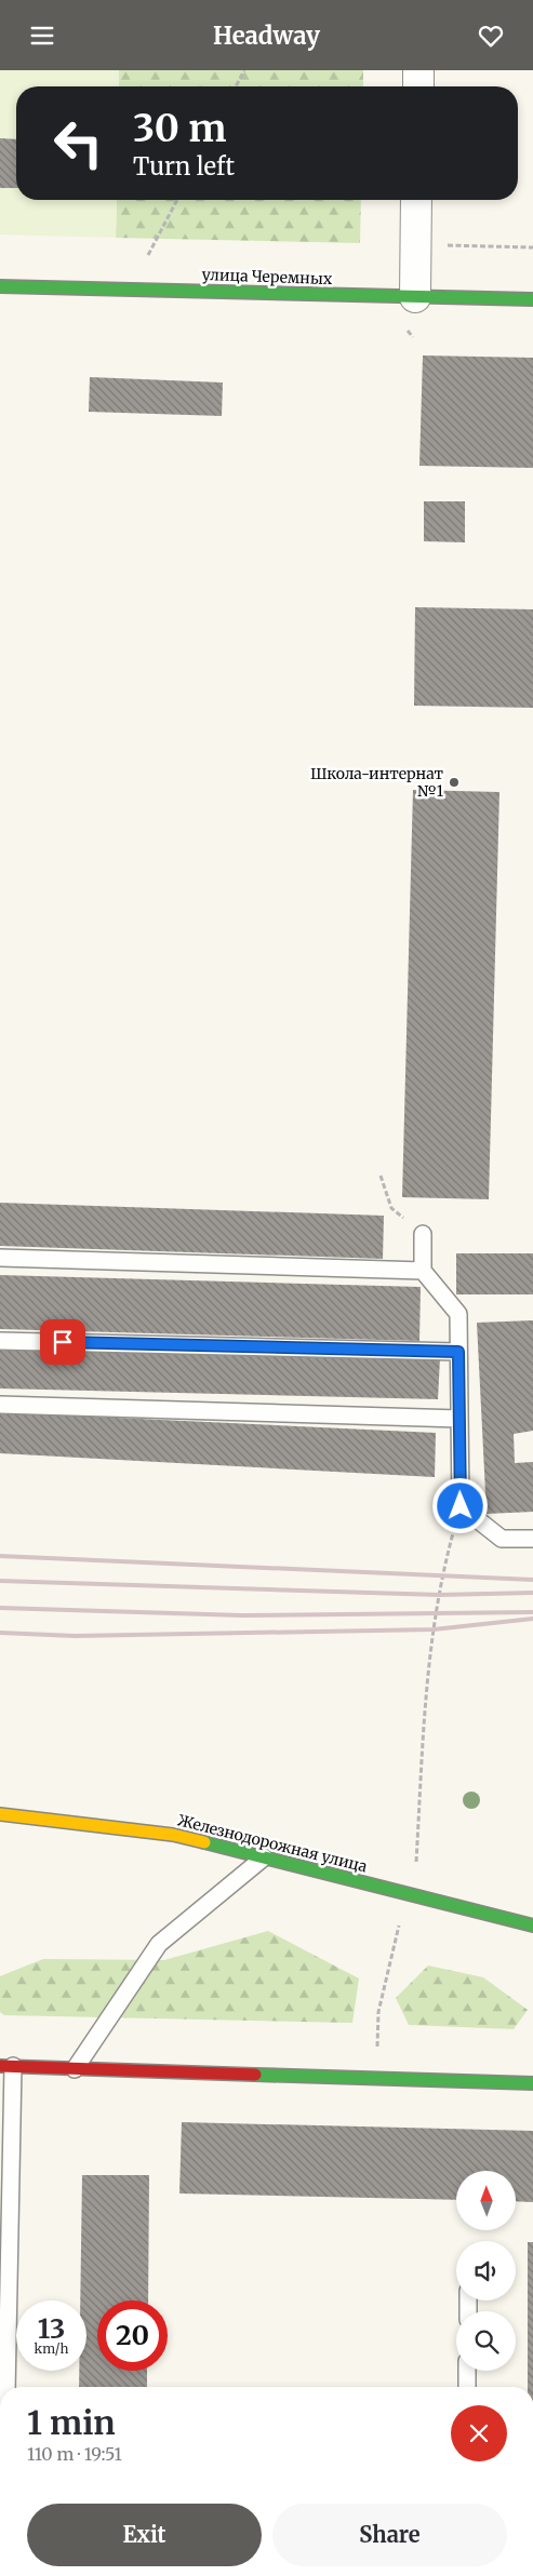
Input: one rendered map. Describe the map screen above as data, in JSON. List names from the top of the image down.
{
  "streets": {
    "street": ["улица Черемных", "Железнодорожная улица"]
  },
  "places": ["Школа-интернат №1"],
  "north": "top",
  "page": {
    "header": "Headway",
    "turn": ["30 m", "Turn left"],
    "speed": "13 km/h",
    "limit": "20",
    "heading": ["1 min", "110 m · 19:51"],
    "buttons": ["Exit", "Share"]
  }
}
